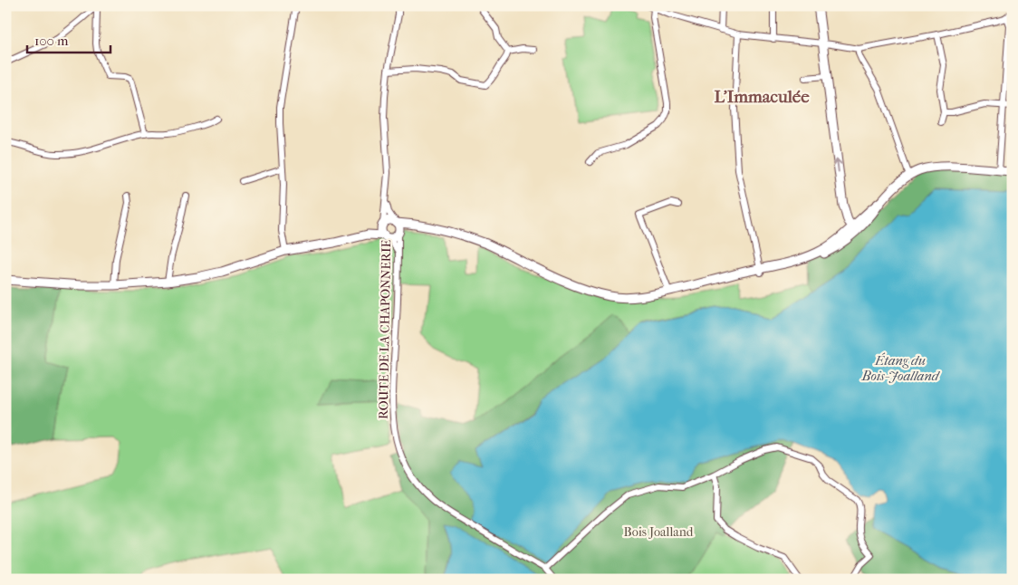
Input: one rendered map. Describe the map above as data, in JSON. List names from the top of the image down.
{
  "streets": {
    "street": ["ROUTE DE LA CHAPONNERIE"]
  },
  "districts": ["L'Immaculée"],
  "water": ["Étang du Bois-Joalland"],
  "parks": ["Bois Joalland"],
  "scale_bar": "100 m"
}
